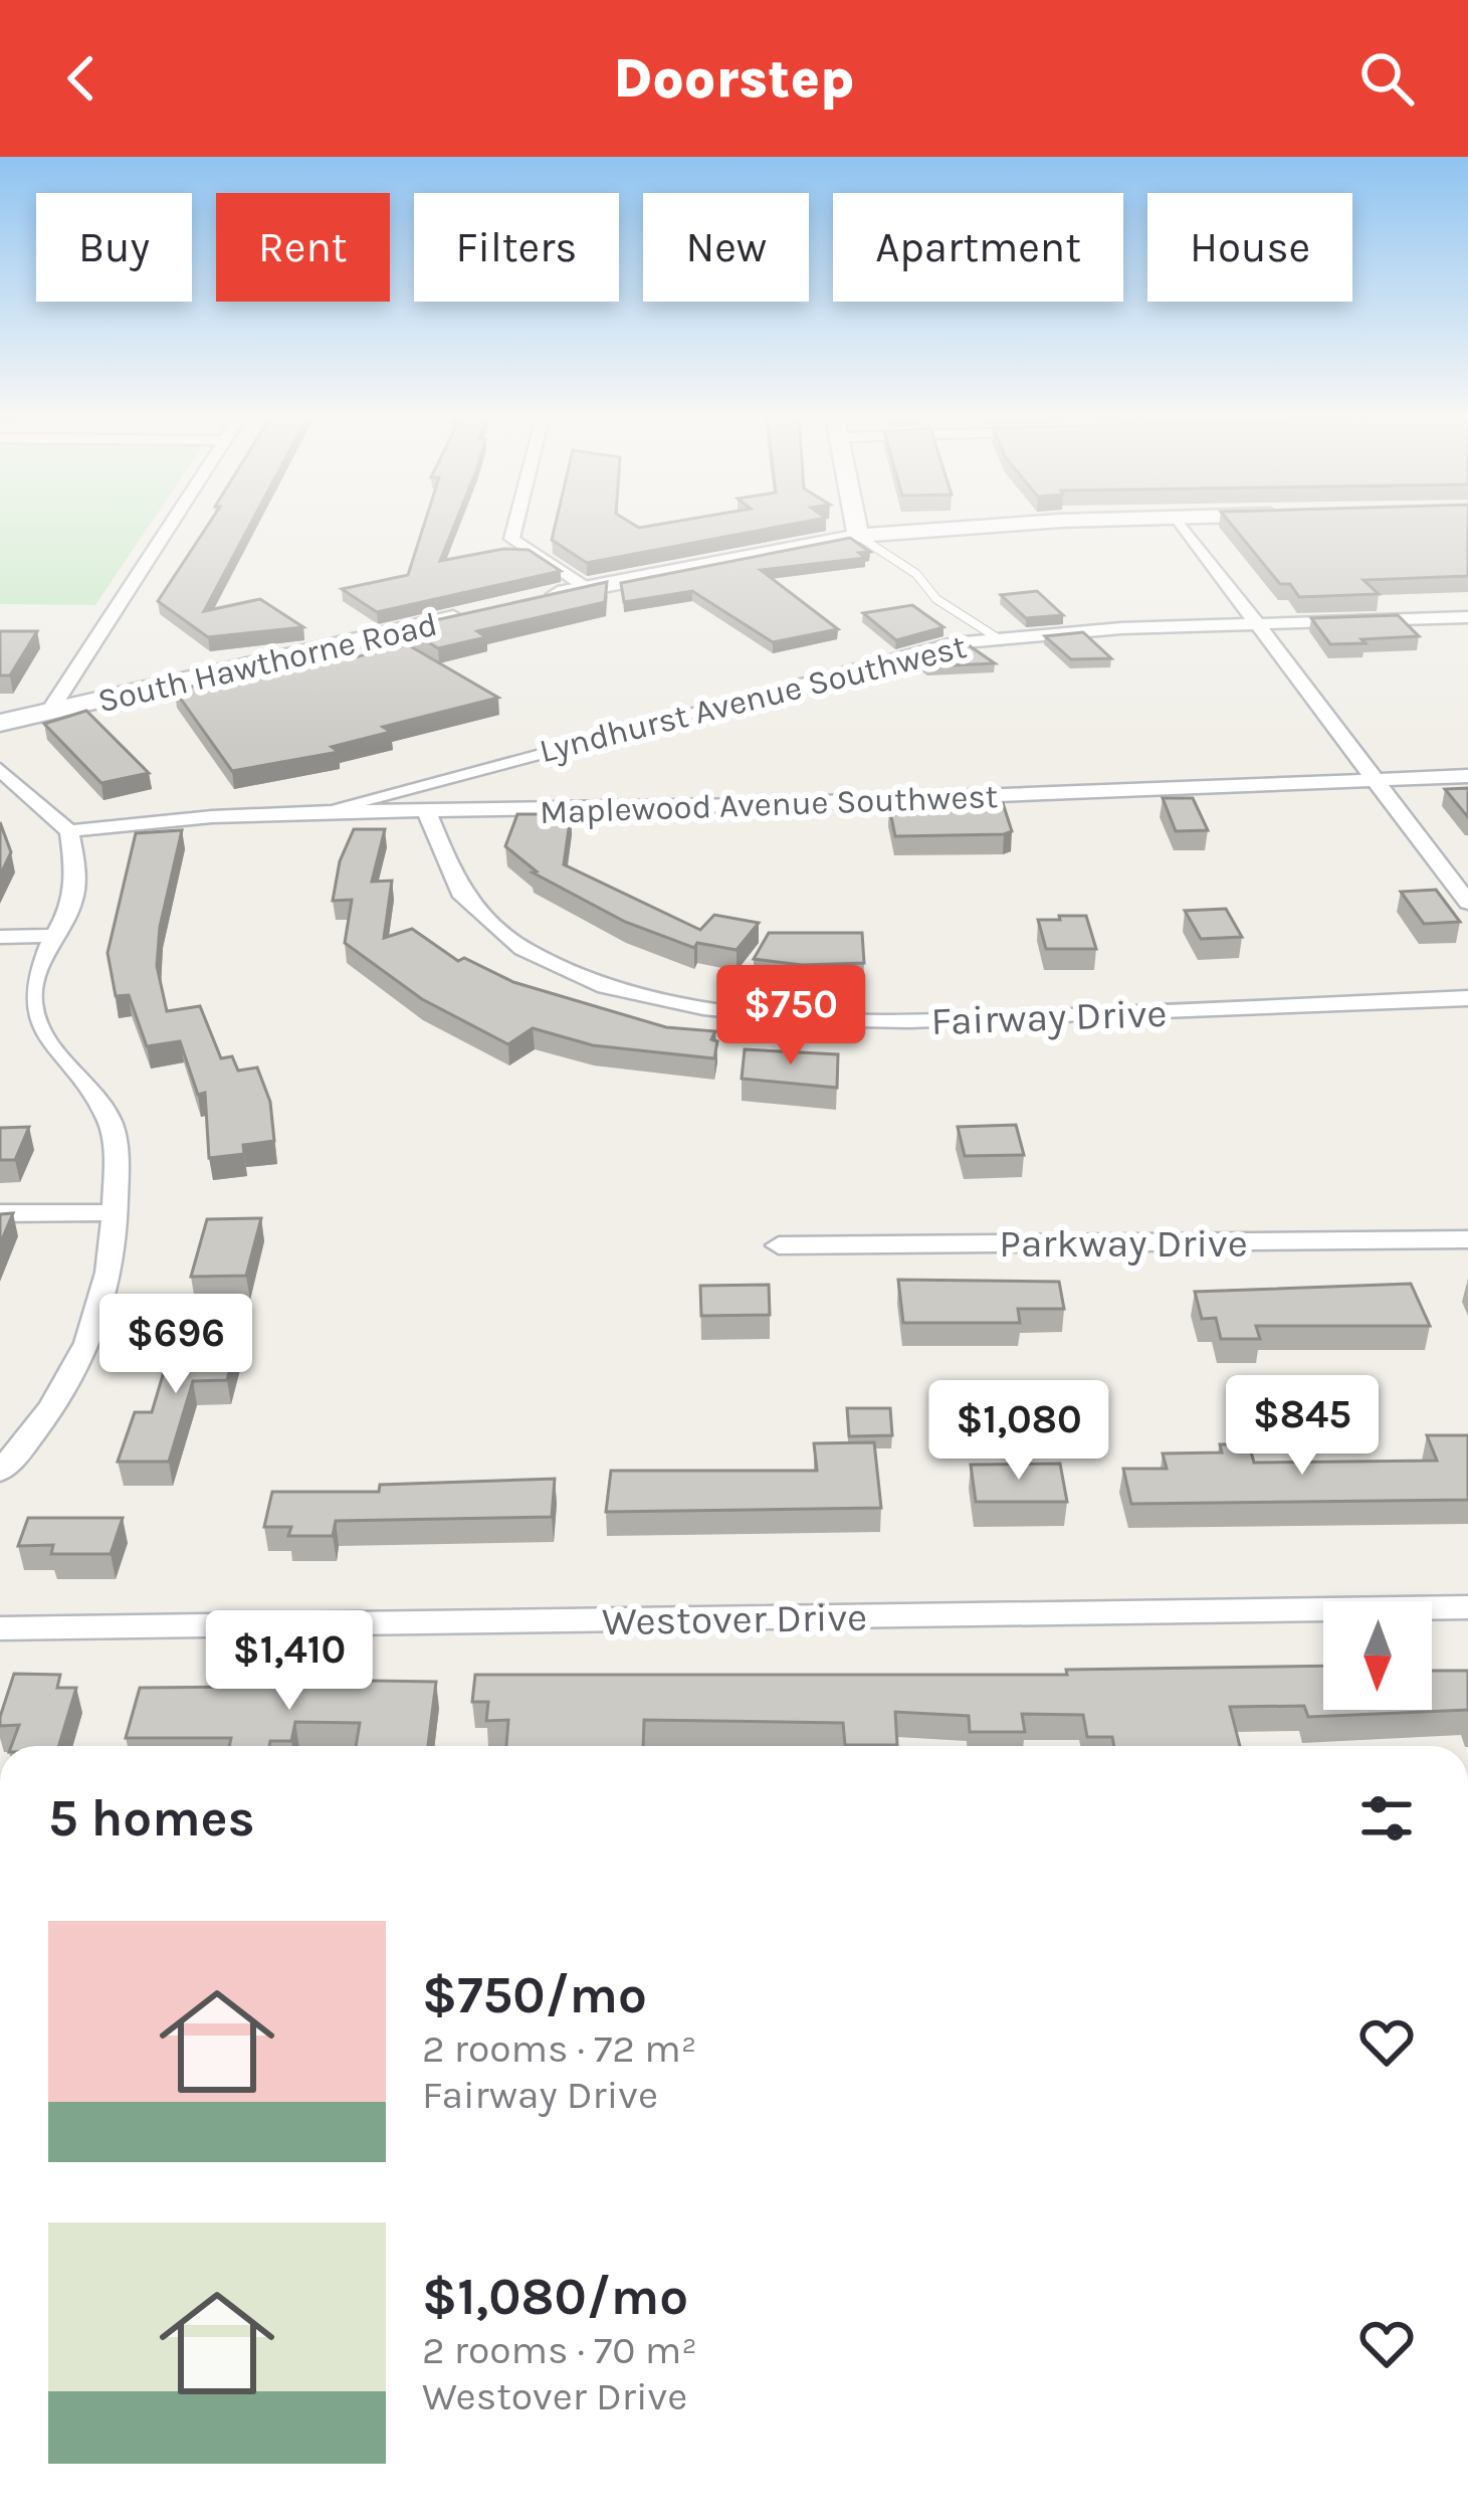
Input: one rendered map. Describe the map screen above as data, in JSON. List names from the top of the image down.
{
  "streets": {
    "main road": ["South Hawthorne Road"],
    "street": [
      "Lyndhurst Avenue Southwest",
      "Maplewood Avenue Southwest",
      "Fairway Drive",
      "Parkway Drive",
      "Westover Drive"
    ]
  },
  "crossings": [
    ["Lyndhurst Avenue Southwest", "Maplewood Avenue Southwest"],
    ["Maplewood Avenue Southwest", "Fairway Drive"]
  ],
  "north": "bottom",
  "page": {
    "header": "Doorstep",
    "chip": [
      "Buy",
      "Rent",
      "Filters",
      "New",
      "Apartment",
      "House"
    ],
    "price": [
      "$750",
      "$696",
      "$845",
      "$1,080",
      "$1,410"
    ],
    "heading": "5 homes",
    "list": [
      {
        "name": "$750/mo",
        "note": "2 rooms · 72 m² · Fairway Drive"
      },
      {
        "name": "$1,080/mo",
        "note": "2 rooms · 70 m² · Westover Drive"
      }
    ]
  }
}
